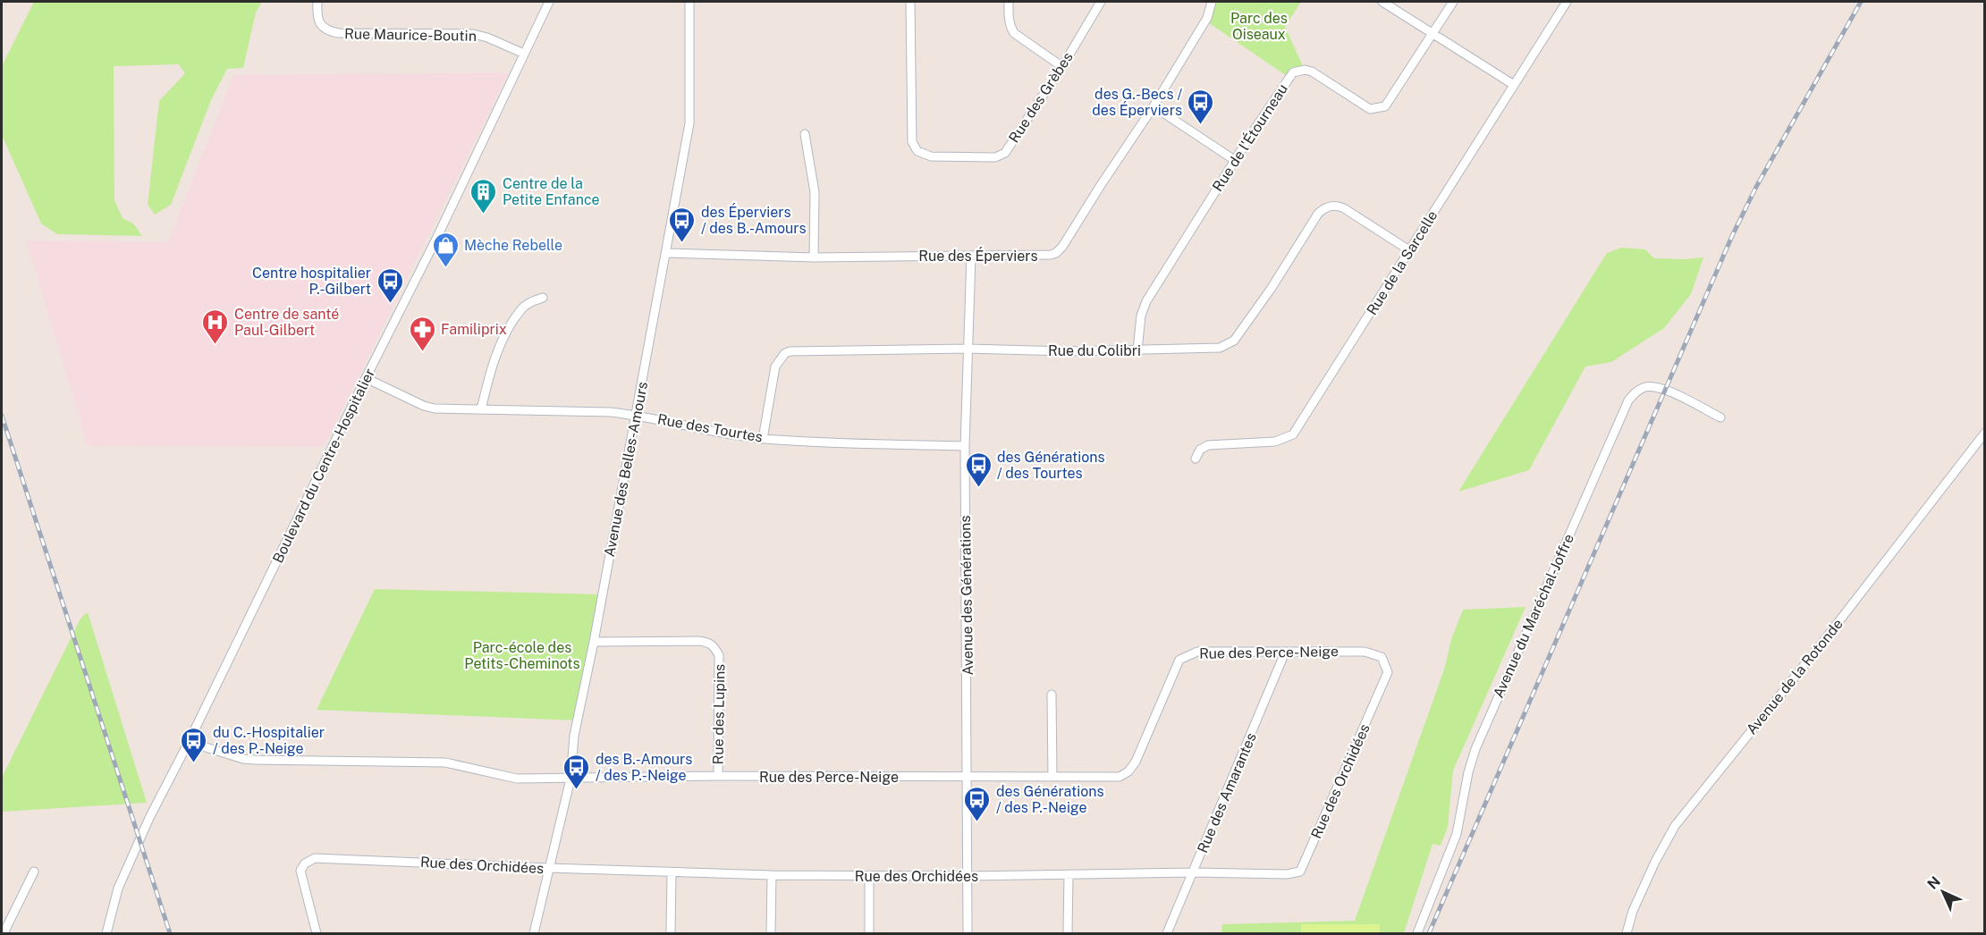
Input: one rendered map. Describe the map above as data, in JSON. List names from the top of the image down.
{
  "streets": {
    "street": [
      "Rue Maurice-Boutin",
      "Rue des Grèbes",
      "Rue de l'Étourneau",
      "Rue des Éperviers",
      "Rue de la Sarcelle",
      "Rue du Colibri",
      "Rue des Tourtes",
      "Boulevard du Centre-Hospitalier",
      "Avenue des Belles-Amours",
      "Avenue des Générations",
      "Avenue du Maréchal-Joffre",
      "Rue des Perce-Neige",
      "Avenue de la Rotonde",
      "Rue des Lupins",
      "Rue des Orchidées",
      "Rue des Amarantes"
    ]
  },
  "crossings": [
    ["Rue Maurice-Boutin", "Boulevard du Centre-Hospitalier"],
    ["Rue de l'Étourneau", "Rue du Colibri"],
    ["Rue des Éperviers", "Avenue des Belles-Amours"],
    ["Rue des Éperviers", "Avenue des Générations"],
    ["Rue de la Sarcelle", "Rue du Colibri"],
    ["Rue du Colibri", "Rue des Tourtes"],
    ["Rue du Colibri", "Avenue des Générations"],
    ["Rue des Tourtes", "Boulevard du Centre-Hospitalier"],
    ["Rue des Tourtes", "Avenue des Belles-Amours"],
    ["Rue des Tourtes", "Avenue des Générations"],
    ["Boulevard du Centre-Hospitalier", "Rue des Perce-Neige"],
    ["Avenue des Belles-Amours", "Rue des Perce-Neige"],
    ["Avenue des Belles-Amours", "Rue des Lupins"],
    ["Avenue des Belles-Amours", "Rue des Orchidées"],
    ["Avenue des Générations", "Rue des Perce-Neige"],
    ["Avenue des Générations", "Rue des Orchidées"],
    ["Rue des Perce-Neige", "Rue des Lupins"],
    ["Rue des Perce-Neige", "Rue des Orchidées"],
    ["Rue des Perce-Neige", "Rue des Amarantes"],
    ["Rue des Orchidées", "Rue des Amarantes"]
  ],
  "parks": ["Parc des Oiseaux", "Parc-école des Petits-Cheminots"],
  "places": {
    "bus stop": [
      "des G.-Becs / des Éperviers",
      "des Éperviers / des B.-Amours",
      "Centre hospitalier P.-Gilbert",
      "des Générations / des Tourtes",
      "du C.-Hospitalier / des P.-Neige",
      "des B.-Amours / des P.-Neige",
      "des Générations / des P.-Neige"
    ],
    "building": ["Centre de la Petite Enfance"],
    "shop": ["Mèche Rebelle"],
    "hospital": ["Centre de santé Paul-Gilbert"],
    "pharmacy": ["Familiprix"]
  },
  "north": "top left"
}
